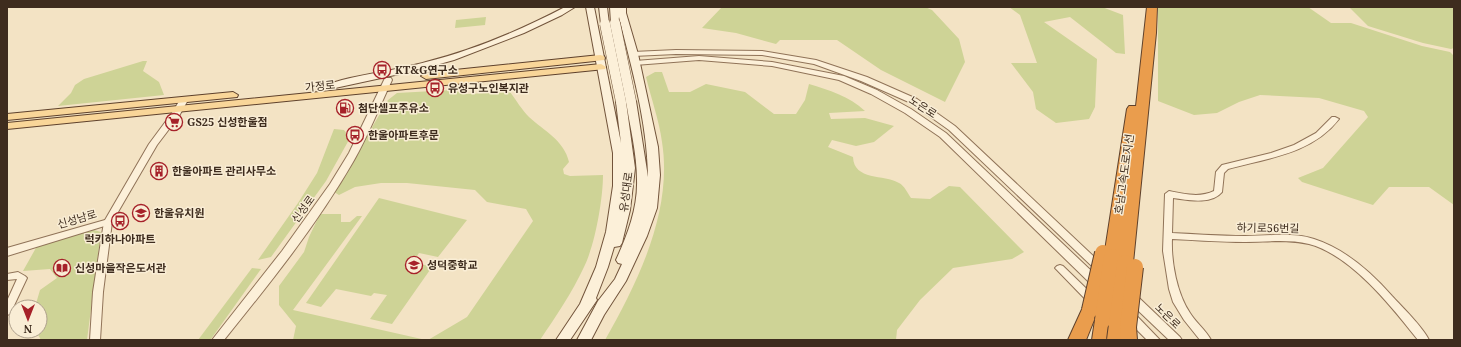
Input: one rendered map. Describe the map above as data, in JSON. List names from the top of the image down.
{
  "streets": {
    "highway": ["호남고속도로지선"],
    "main road": ["가정로", "노은로", "유성대로"],
    "street": ["신성로", "신성남로", "하기로56번길"]
  },
  "crossings": [
    ["가정로", "노은로"],
    ["가정로", "신성로"]
  ],
  "places": {
    "bus stop": [
      "KT&G연구소",
      "유성구노인복지관",
      "한울아파트후문",
      "럭키하나아파트"
    ],
    "fuel station": ["첨단셀프주유소"],
    "supermarket": ["GS25 신성한울점"],
    "building": ["한울아파트 관리사무소"],
    "school or university": ["한울유치원", "성덕중학교"],
    "library": ["신성마을작은도서관"]
  },
  "north": "bottom"
}
